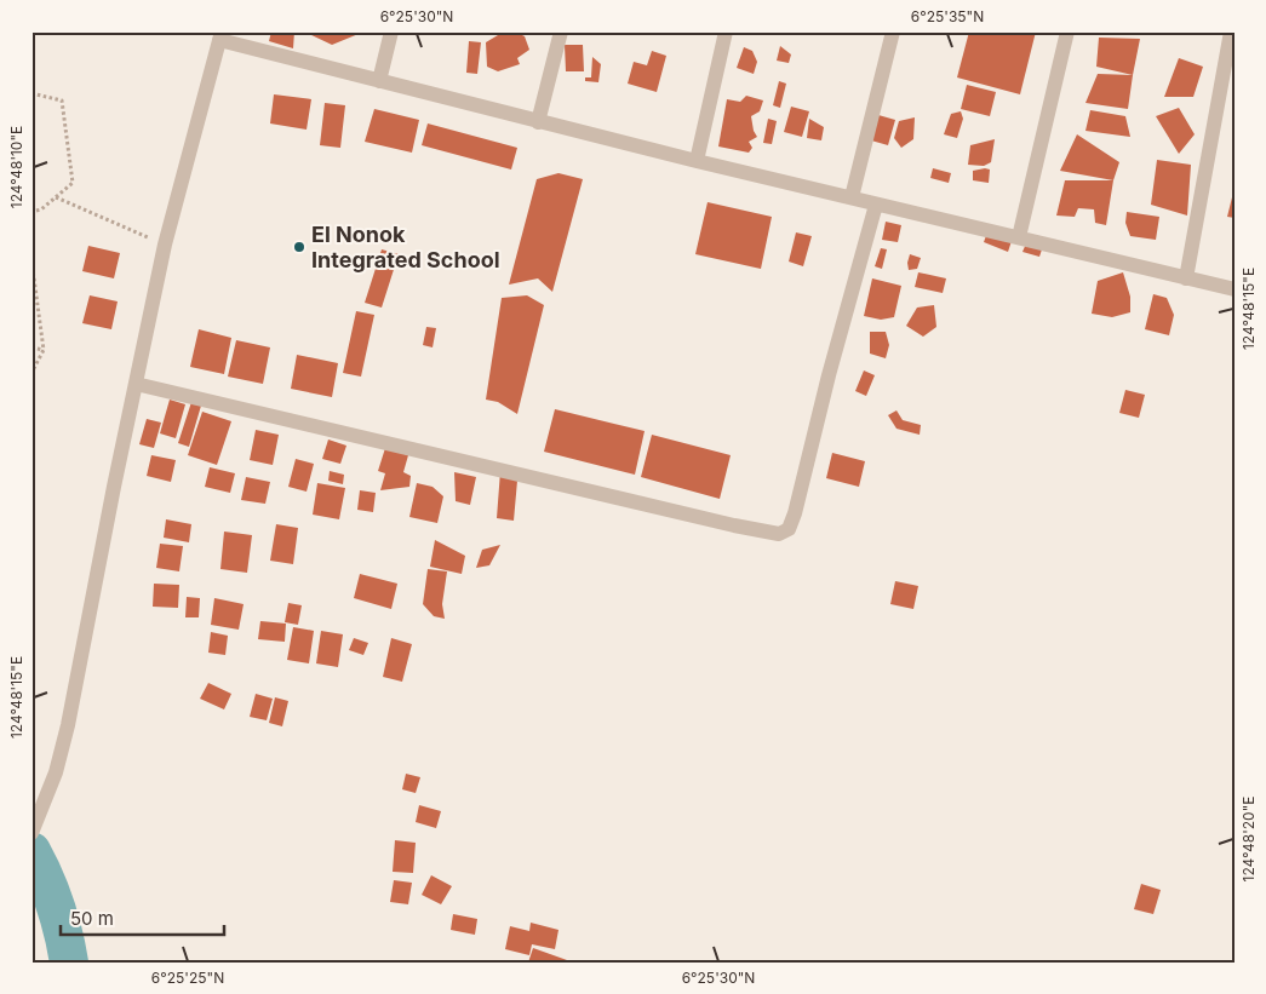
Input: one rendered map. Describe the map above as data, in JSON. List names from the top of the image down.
{
  "places": ["El Nonok Integrated School"],
  "scale_bar": "50 m",
  "coordinates": [
    "6°25'30\"N",
    "6°25'35\"N",
    "124°48'10\"E",
    "124°48'15\"E",
    "124°48'20\"E",
    "6°25'25\"N"
  ]
}
